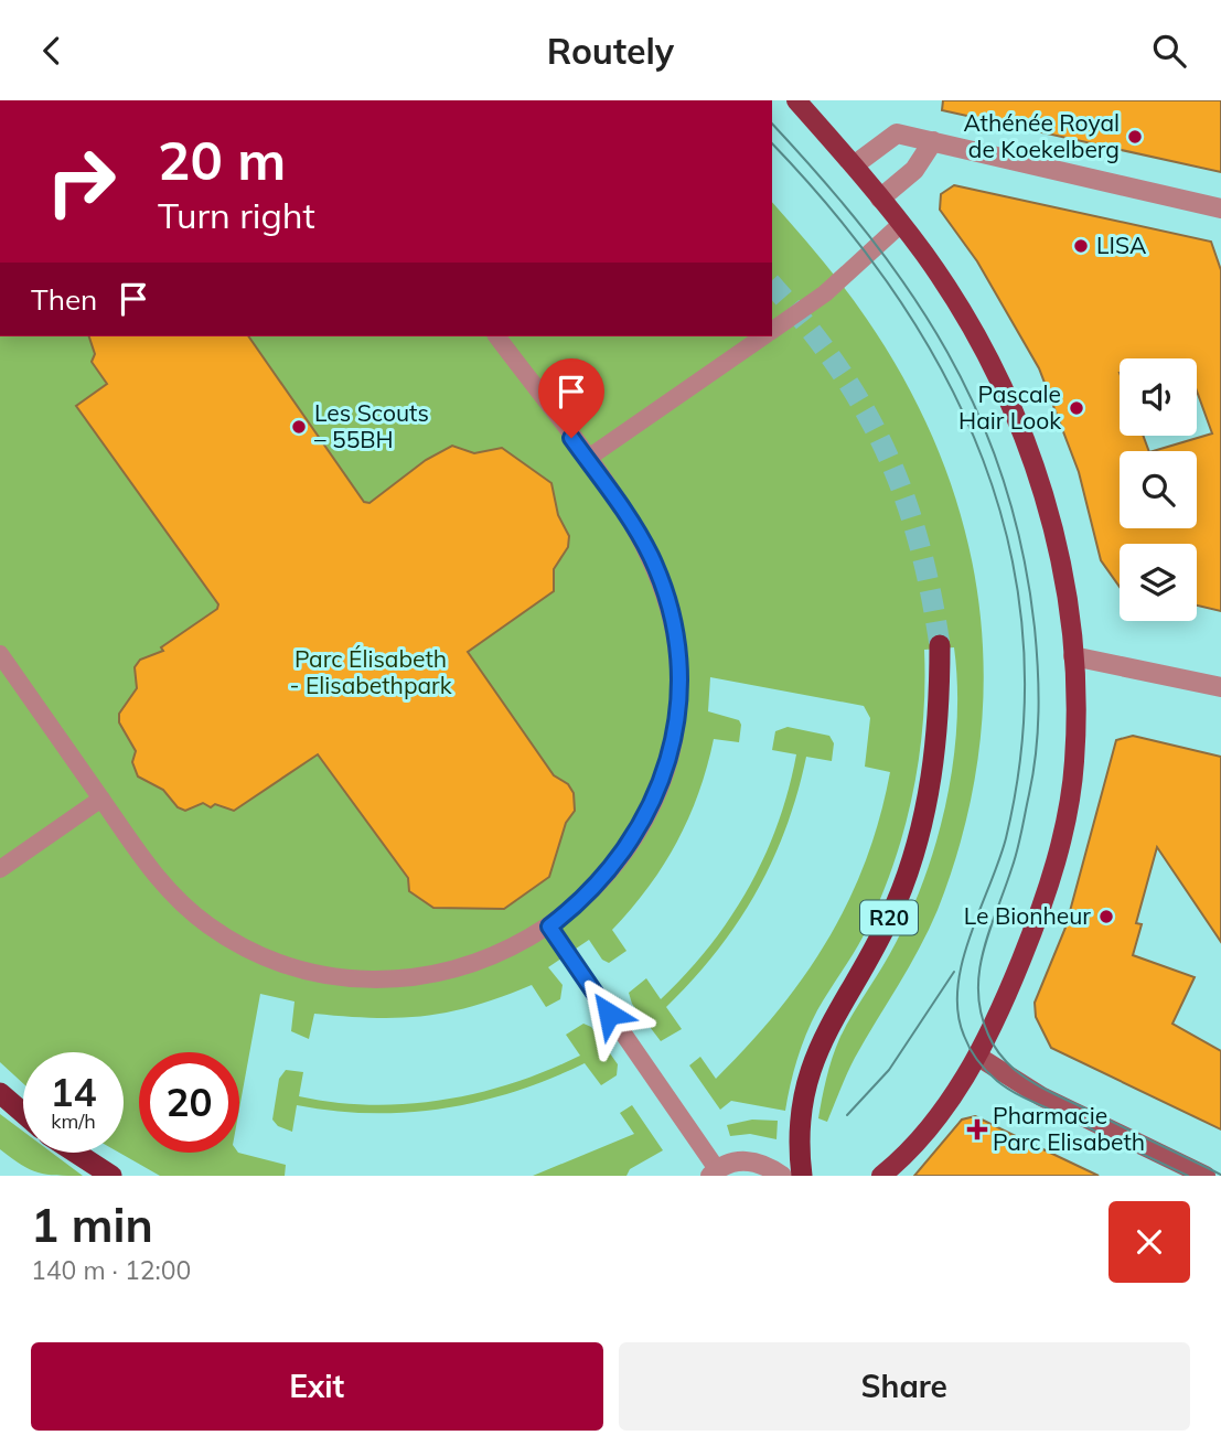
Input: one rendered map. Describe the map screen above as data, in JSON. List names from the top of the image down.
{
  "streets": {
    "highway": ["R20"]
  },
  "parks": ["Parc Élisabeth - Elisabethpark"],
  "places": {
    "other": [
      "Athénée Royal de Koekelberg",
      "LISA",
      "Pascale Hair Look",
      "Les Scouts – 55BH",
      "Le Bionheur"
    ],
    "health": ["Pharmacie Parc Elisabeth"]
  },
  "page": {
    "header": "Routely",
    "turn": ["20 m", "Turn right"],
    "then": "Then",
    "speed": "14 km/h",
    "limit": "20",
    "heading": ["1 min", "140 m · 12:00"],
    "buttons": ["Exit", "Share"]
  }
}
